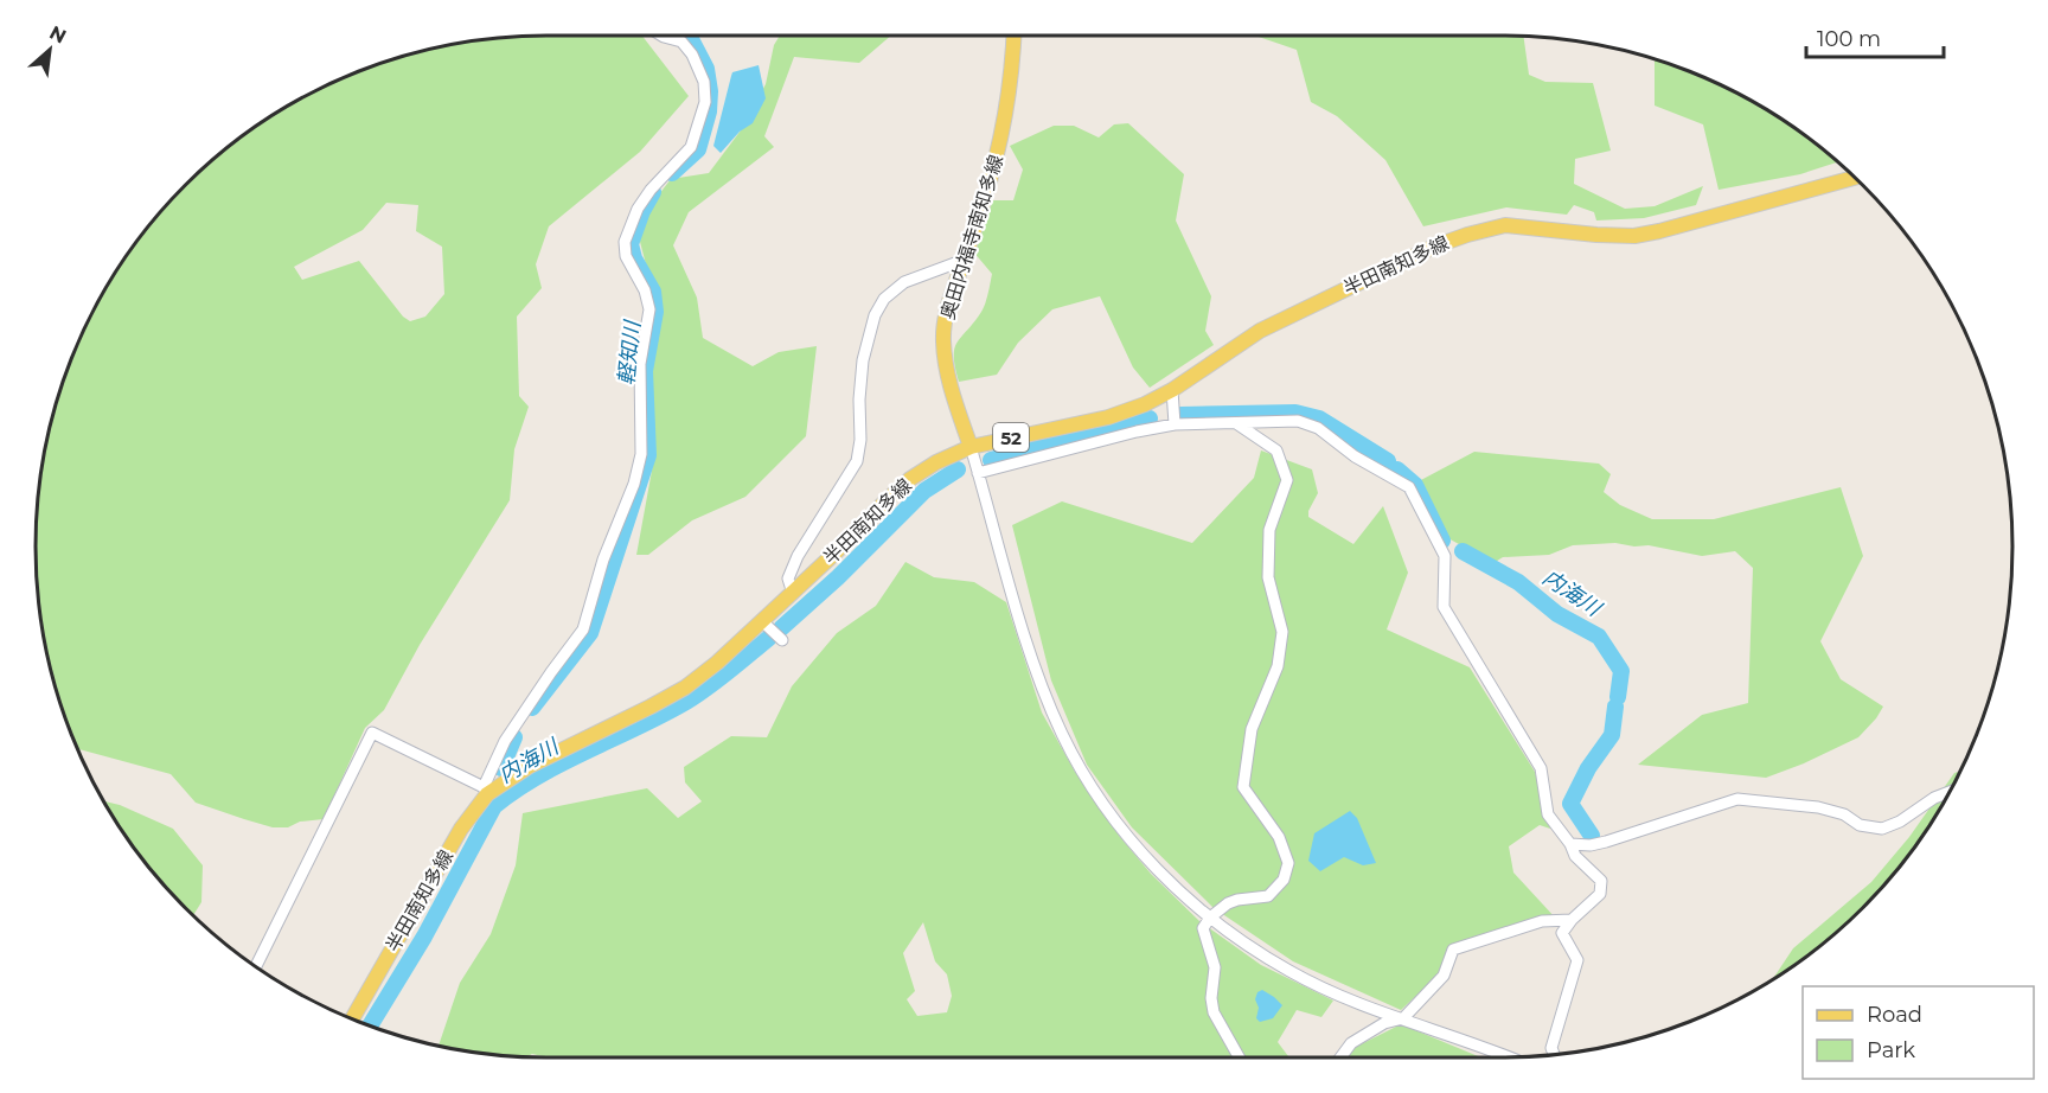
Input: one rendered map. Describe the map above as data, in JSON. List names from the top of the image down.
{
  "streets": {
    "main road": ["奥田内福寺南知多線", "半田南知多線", "52"]
  },
  "crossings": [
    ["奥田内福寺南知多線", "半田南知多線"]
  ],
  "water": ["軽知川", "内海川"],
  "legend": ["Road", "Park"],
  "scale_bar": "100 m",
  "north": "top right"
}
